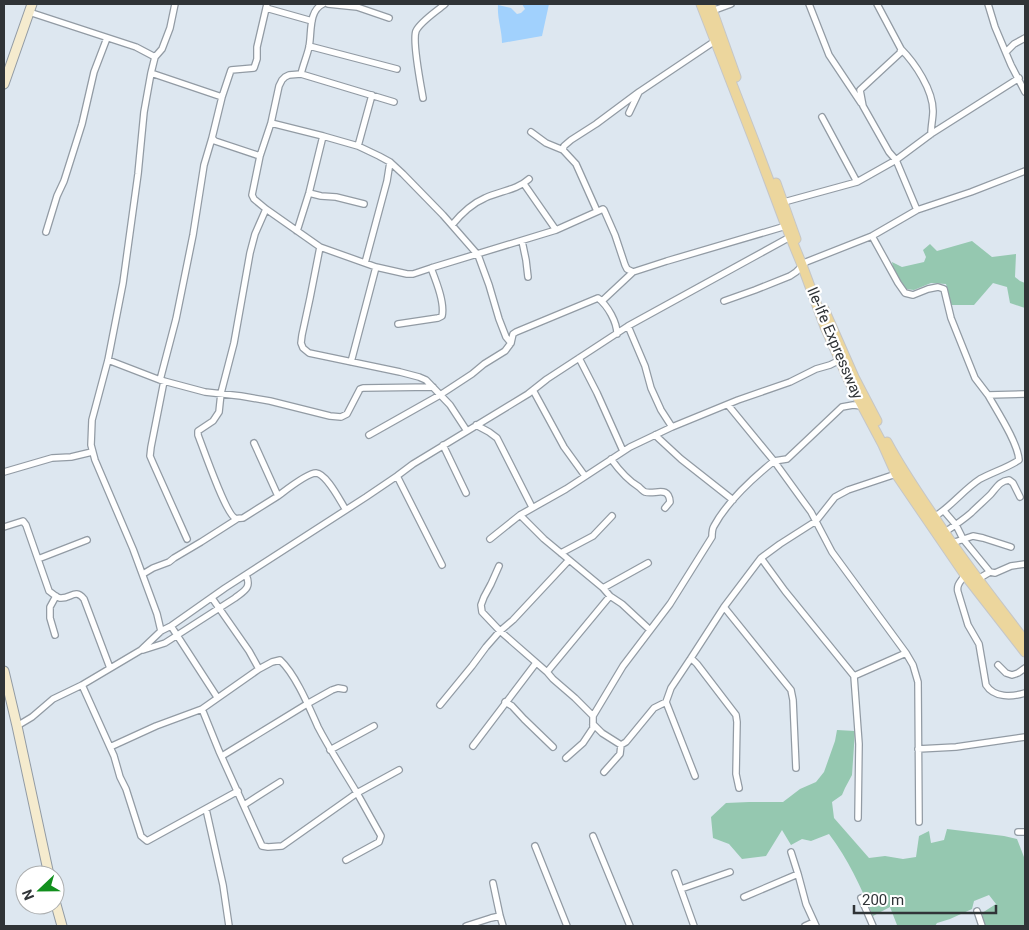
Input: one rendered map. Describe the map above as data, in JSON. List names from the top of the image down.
{
  "streets": {
    "main road": ["Ile-Ife Expressway"]
  },
  "scale_bar": "200 m",
  "north": "left"
}
